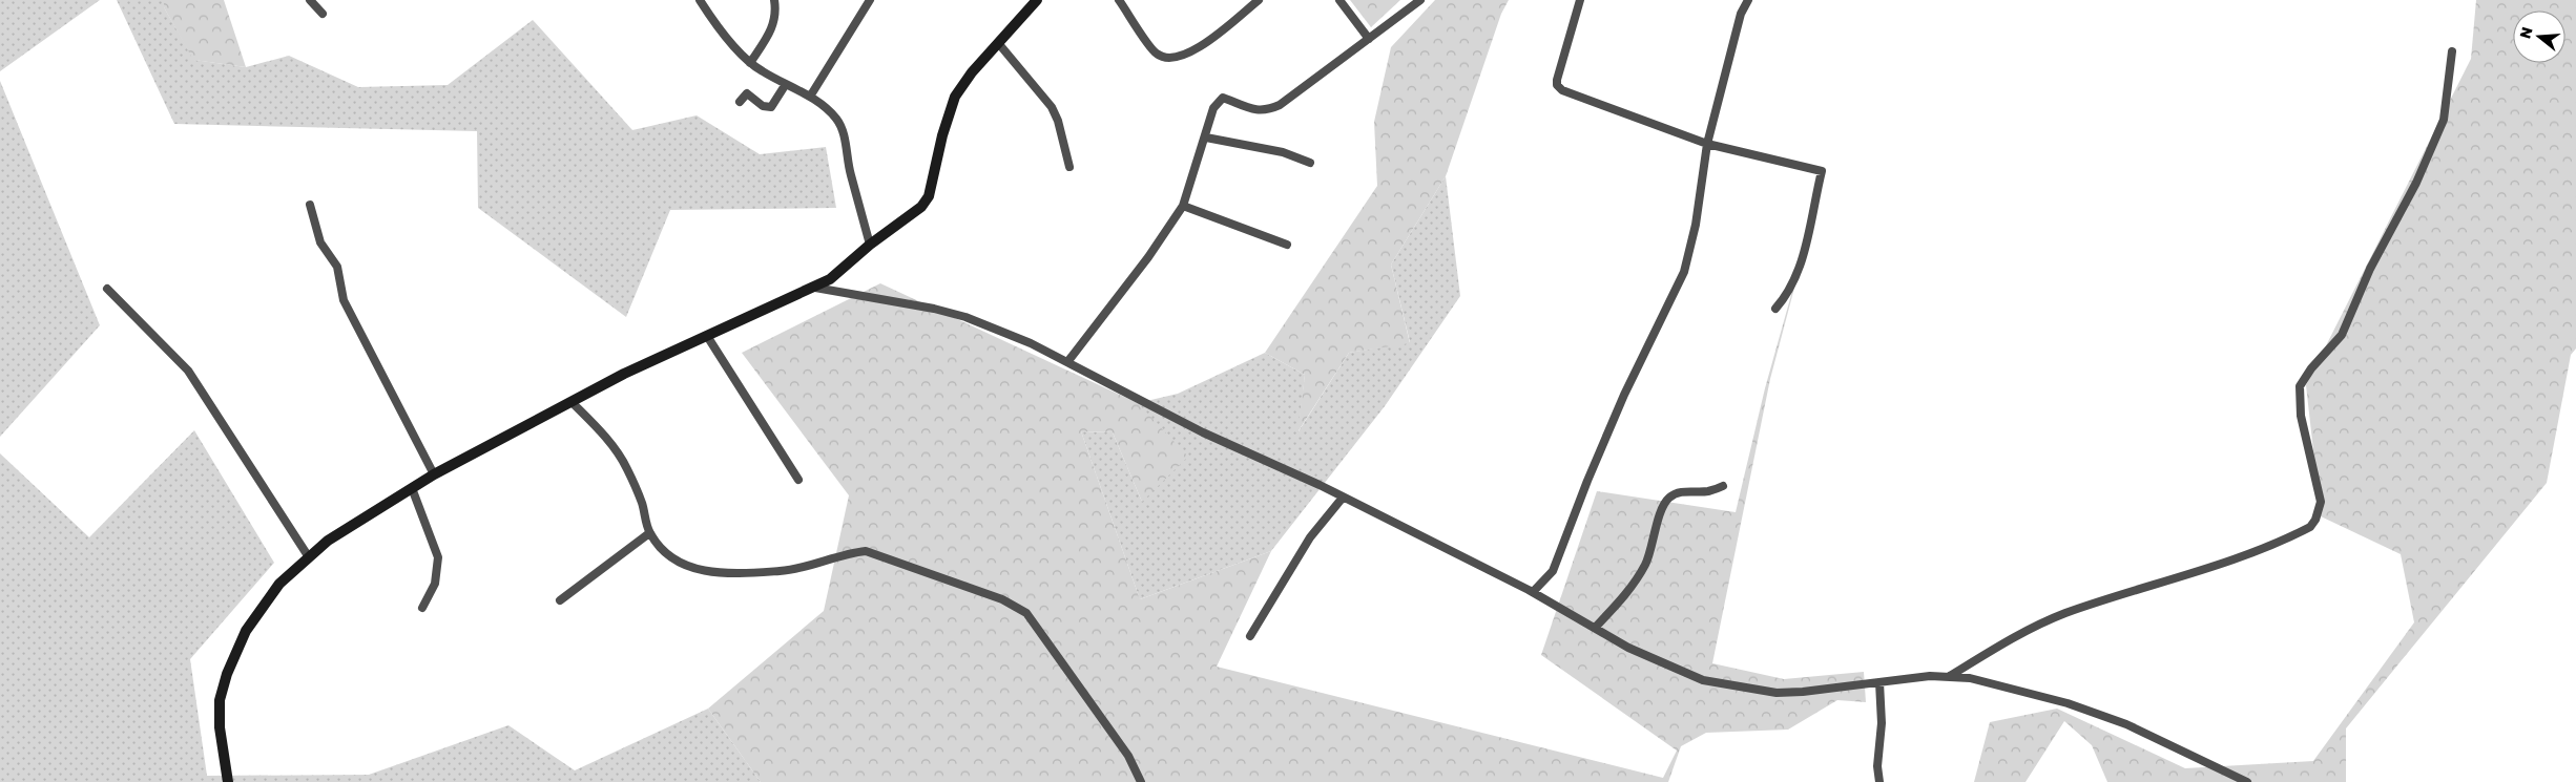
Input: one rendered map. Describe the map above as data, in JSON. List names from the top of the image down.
{
  "north": "left"
}
